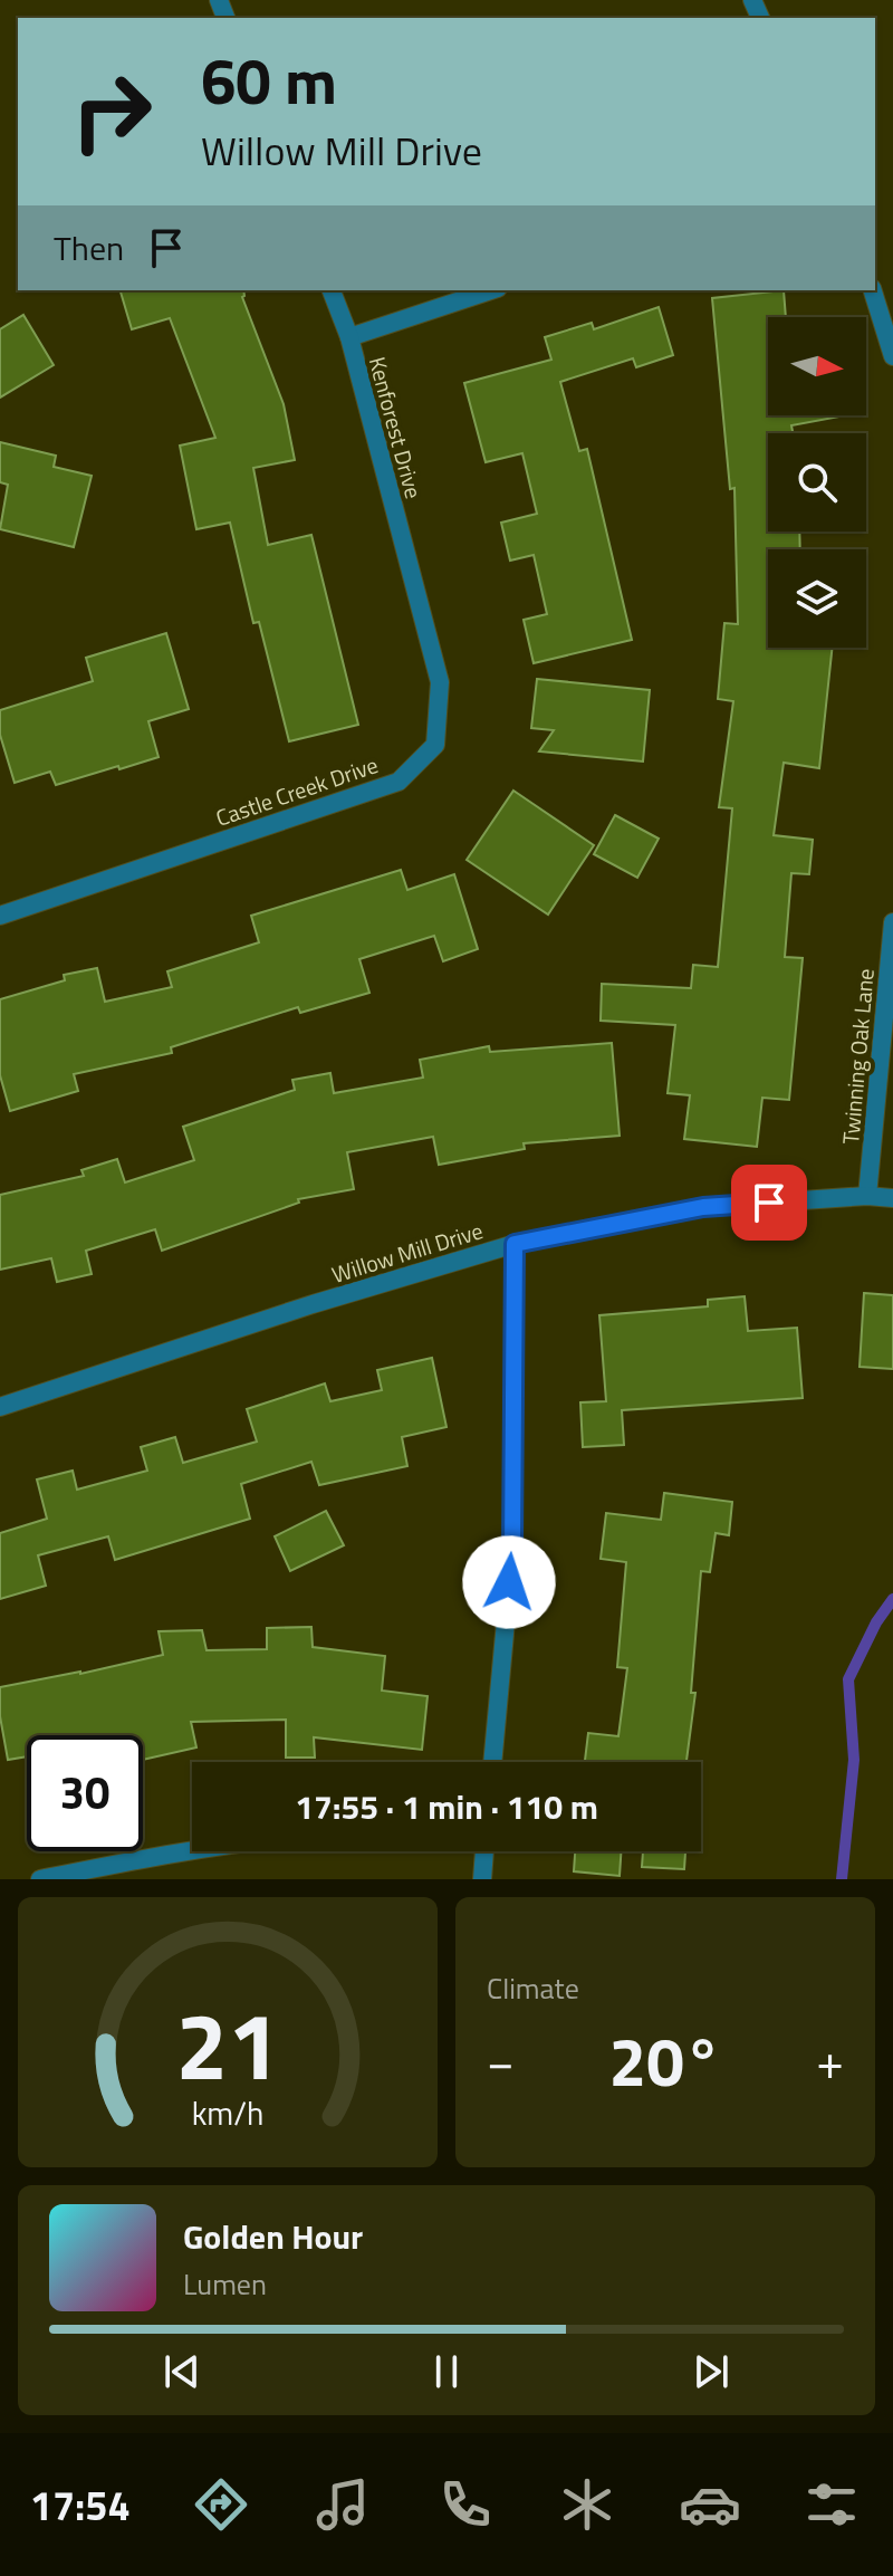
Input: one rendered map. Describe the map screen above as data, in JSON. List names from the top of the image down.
{
  "streets": {
    "street": [
      "Kenforest Drive",
      "Castle Creek Drive",
      "Twinning Oak Lane",
      "Willow Mill Drive"
    ]
  },
  "crossings": [
    ["Kenforest Drive", "Castle Creek Drive"],
    ["Twinning Oak Lane", "Willow Mill Drive"]
  ],
  "north": "right",
  "page": {
    "turn": ["60 m", "Willow Mill Drive"],
    "then": "Then",
    "limit": "30",
    "trip": "17:55 · 1 min · 110 m",
    "tile": "Climate",
    "heat": ["−", "20°", "+"],
    "song": ["Golden Hour", "Lumen"],
    "tabs": "17:54",
    "gauge": ["21", "km/h"]
  }
}
